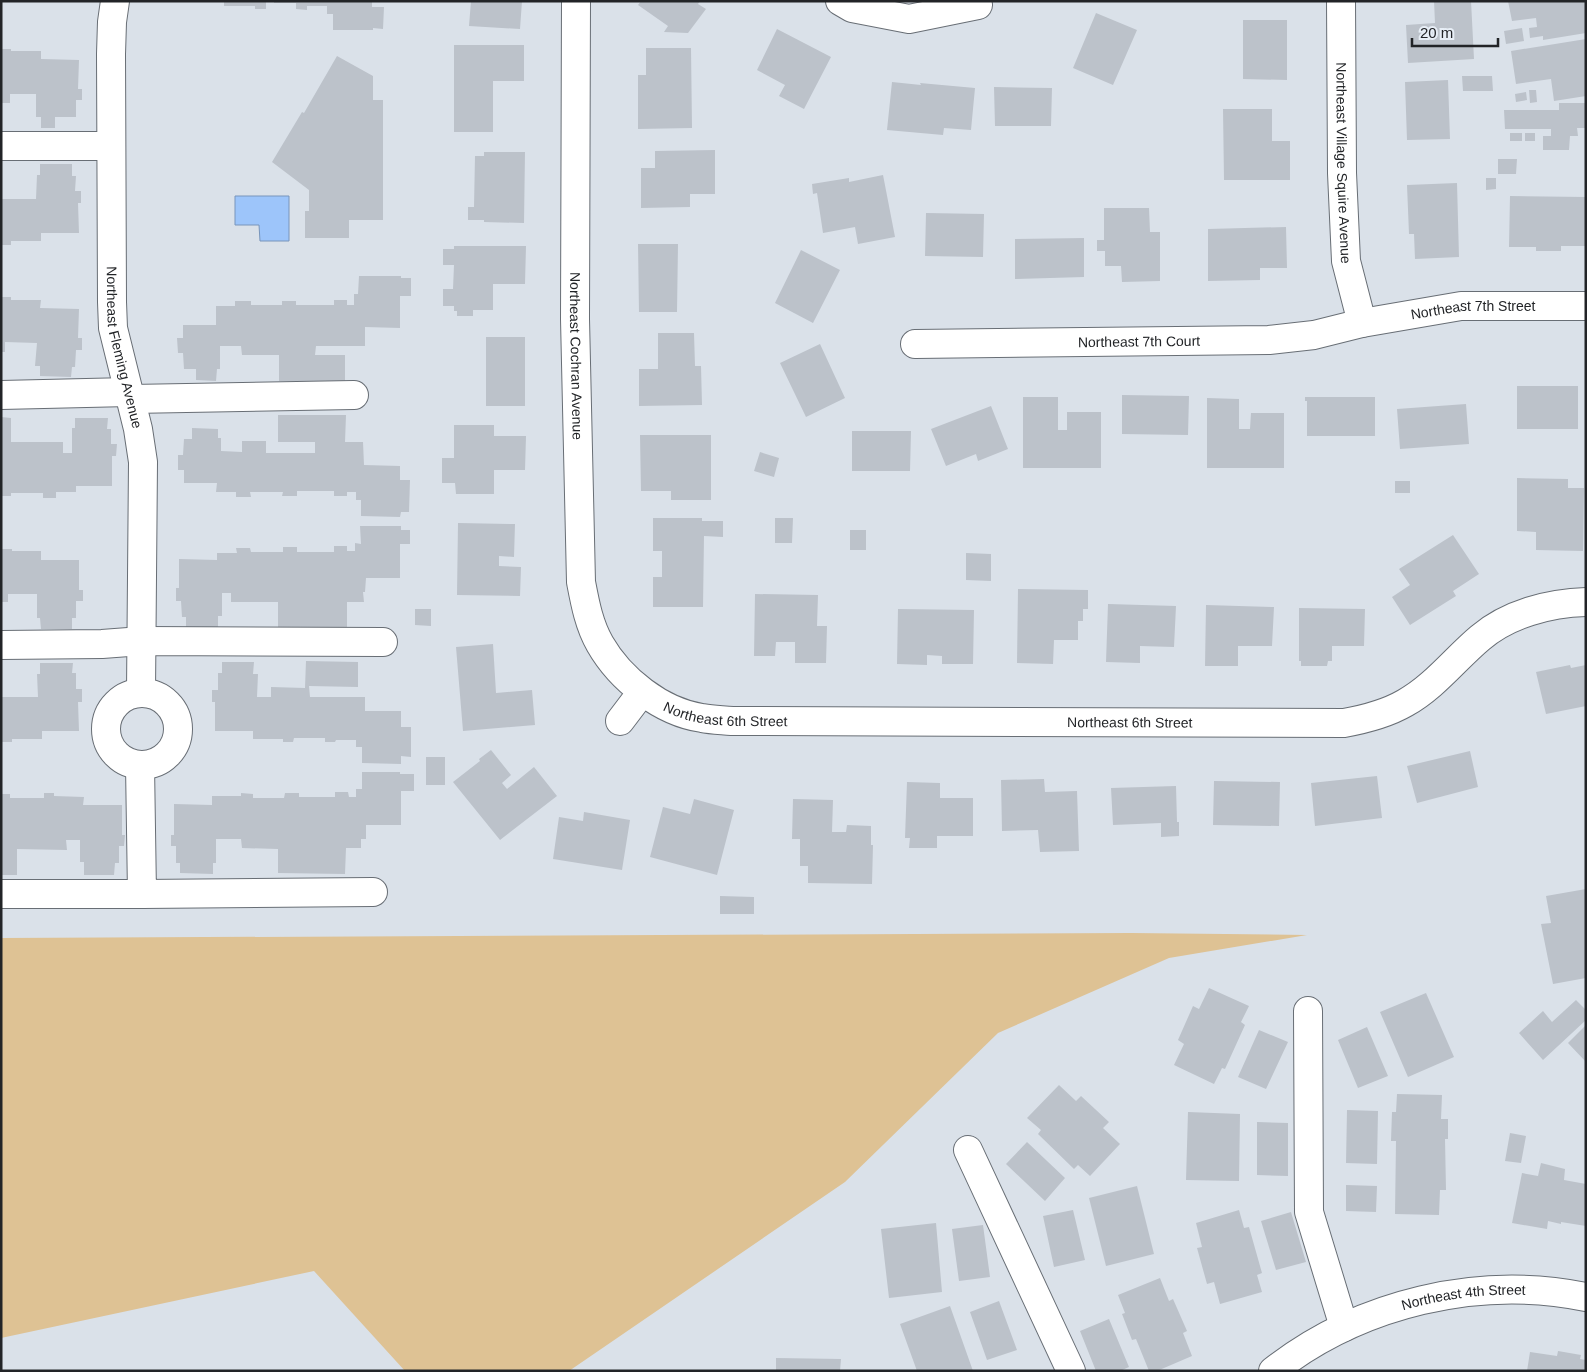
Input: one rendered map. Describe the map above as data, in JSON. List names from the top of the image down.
{
  "streets": {
    "street": [
      "Northeast Village Squire Avenue",
      "Northeast 7th Street",
      "Northeast 7th Court",
      "Northeast Fleming Avenue",
      "Northeast Cochran Avenue",
      "Northeast 6th Street",
      "Northeast 4th Street"
    ]
  },
  "crossings": [
    ["Northeast Village Squire Avenue", "Northeast 7th Street"],
    ["Northeast Village Squire Avenue", "Northeast 7th Court"],
    ["Northeast 7th Street", "Northeast 7th Court"],
    ["Northeast Cochran Avenue", "Northeast 6th Street"]
  ],
  "scale_bar": "20 m"
}
